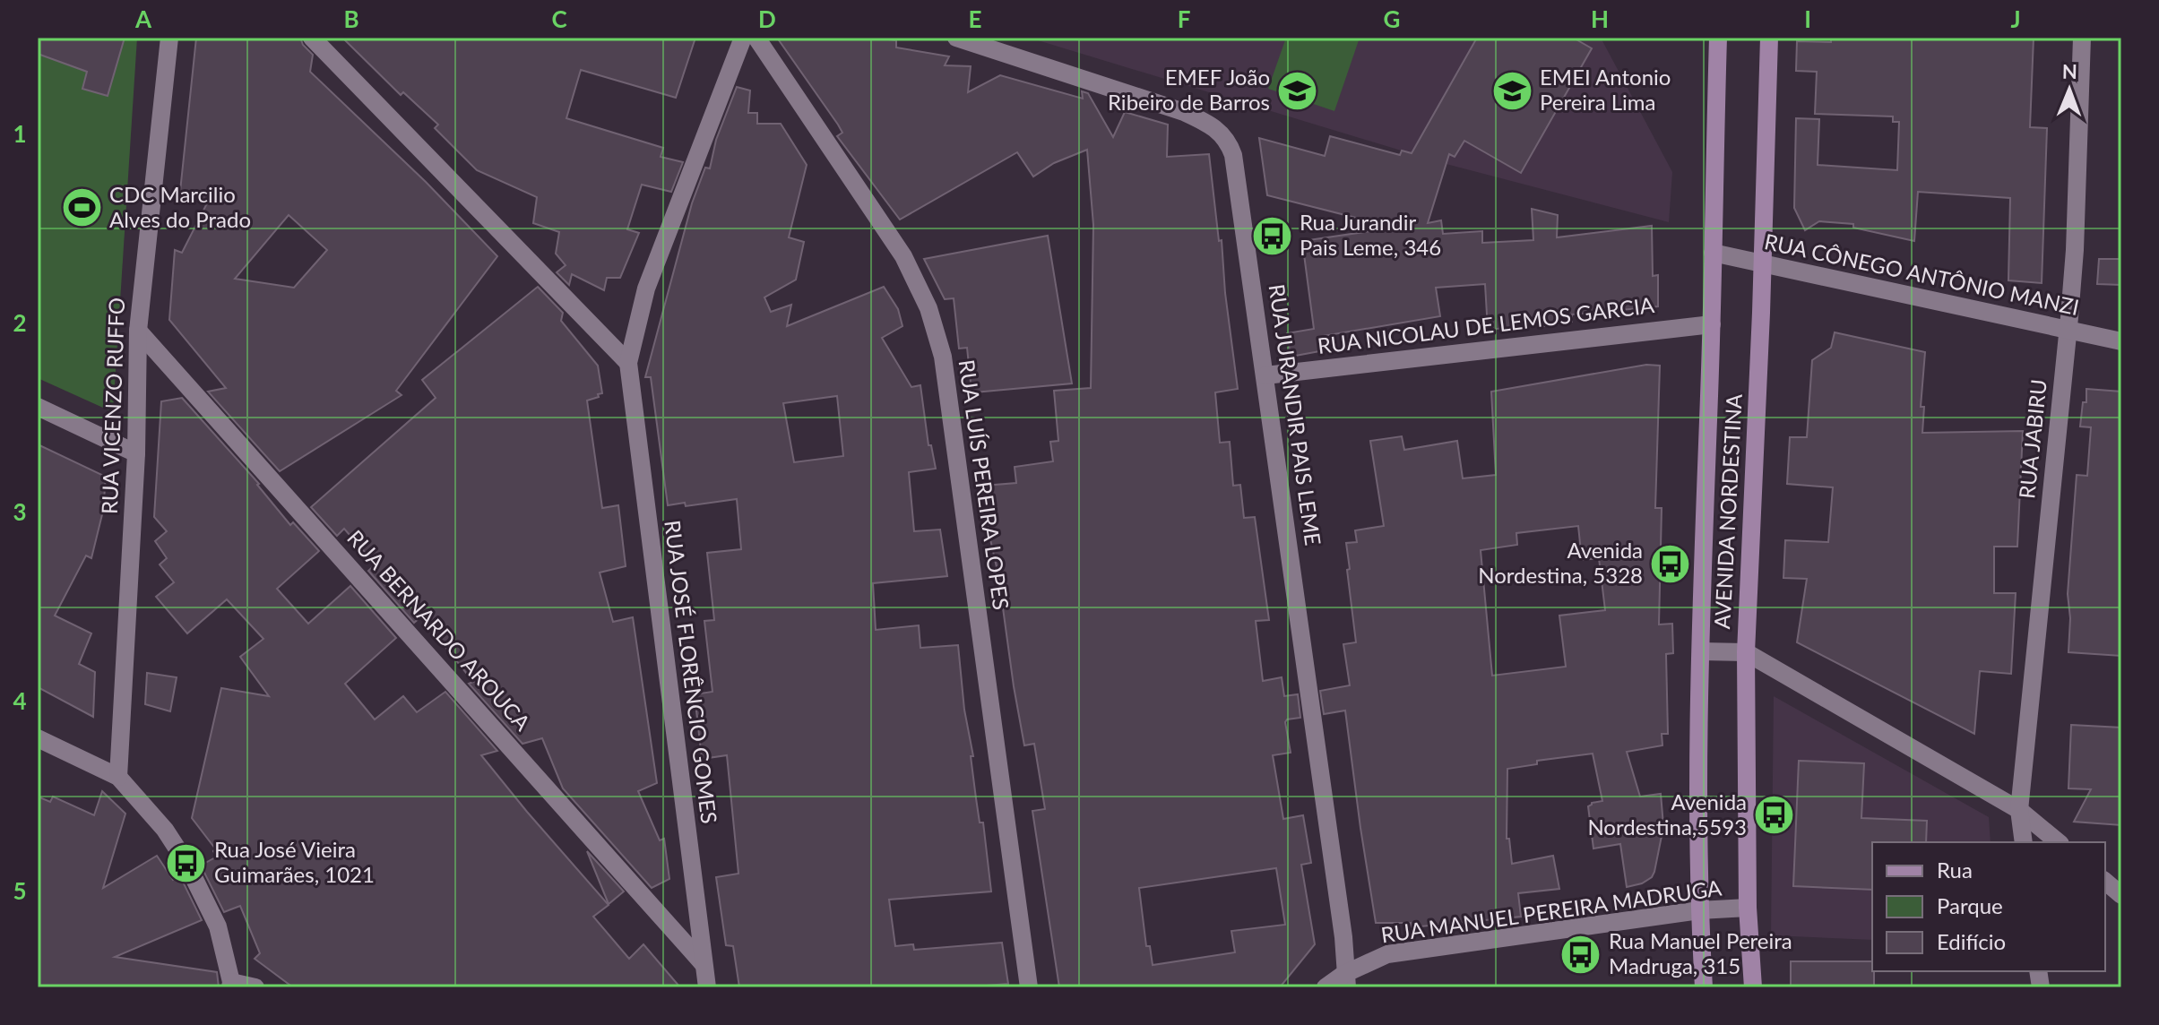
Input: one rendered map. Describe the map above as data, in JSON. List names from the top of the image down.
{
  "streets": {
    "main road": ["AVENIDA NORDESTINA"],
    "street": [
      "RUA CÔNEGO ANTÔNIO MANZI",
      "RUA NICOLAU DE LEMOS GARCIA",
      "RUA VICENZO RUFFO",
      "RUA JURANDIR PAIS LEME",
      "RUA JABIRU",
      "RUA LUÍS PEREIRA LOPES",
      "RUA BERNARDO AROUCA",
      "RUA JOSÉ FLORÊNCIO GOMES",
      "RUA MANUEL PEREIRA MADRUGA"
    ]
  },
  "crossings": [
    ["RUA CÔNEGO ANTÔNIO MANZI", "RUA JABIRU"],
    ["RUA CÔNEGO ANTÔNIO MANZI", "AVENIDA NORDESTINA"],
    ["RUA NICOLAU DE LEMOS GARCIA", "RUA JURANDIR PAIS LEME"],
    ["RUA NICOLAU DE LEMOS GARCIA", "AVENIDA NORDESTINA"],
    ["RUA VICENZO RUFFO", "RUA BERNARDO AROUCA"],
    ["RUA JURANDIR PAIS LEME", "RUA MANUEL PEREIRA MADRUGA"],
    ["AVENIDA NORDESTINA", "RUA MANUEL PEREIRA MADRUGA"],
    ["RUA BERNARDO AROUCA", "RUA JOSÉ FLORÊNCIO GOMES"]
  ],
  "places": {
    "school or university": ["EMEF João Ribeiro de Barros", "EMEI Antonio Pereira Lima"],
    "sports": ["CDC Marcilio Alves do Prado"],
    "bus stop": [
      "Rua Jurandir Pais Leme, 346",
      "Avenida Nordestina, 5328",
      "Avenida Nordestina,5593",
      "Rua José Vieira Guimarães, 1021",
      "Rua Manuel Pereira Madruga, 315"
    ]
  },
  "legend": ["Rua", "Parque", "Edifício"],
  "north": "top",
  "grid": {
    "columns": [
      "A",
      "B",
      "C",
      "D",
      "E",
      "F",
      "G",
      "H",
      "I",
      "J"
    ],
    "rows": [
      "1",
      "2",
      "3",
      "4",
      "5"
    ]
  }
}
